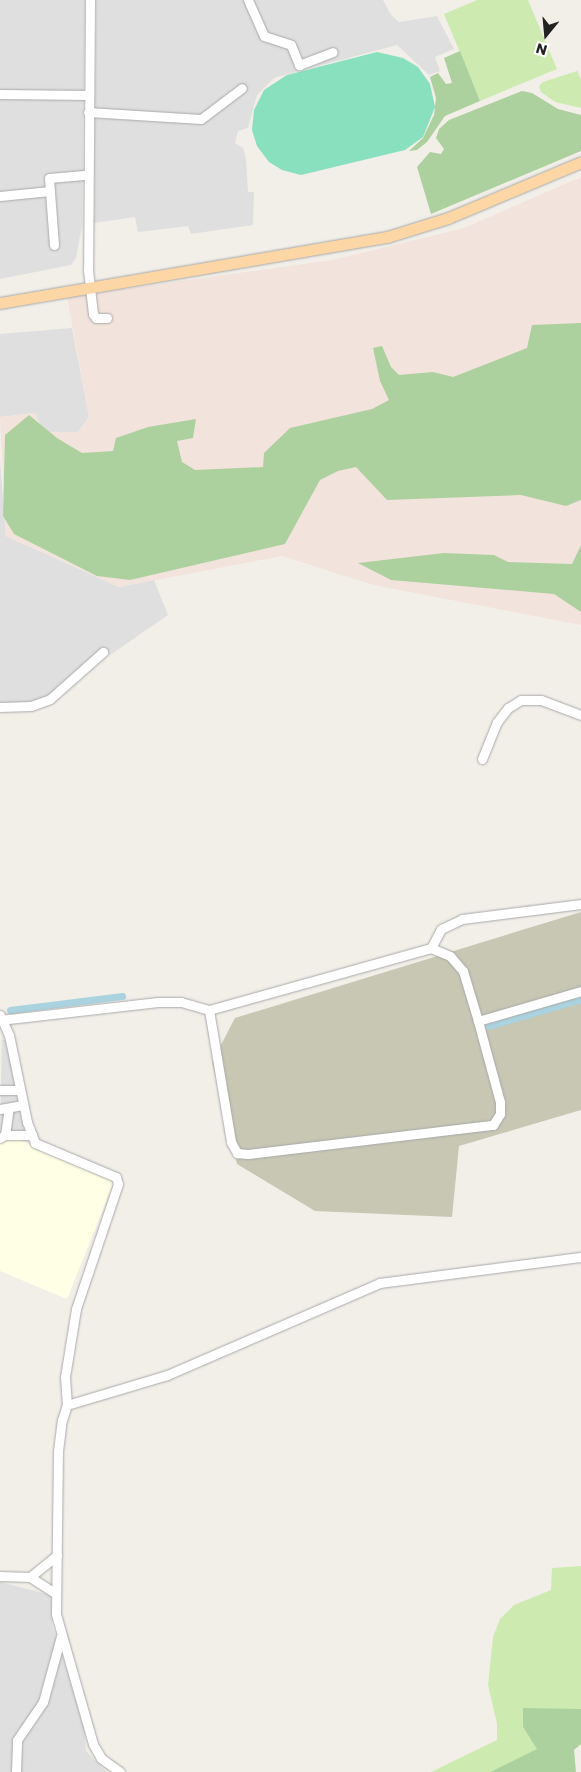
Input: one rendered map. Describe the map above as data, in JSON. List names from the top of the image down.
{
  "north": "bottom"
}
